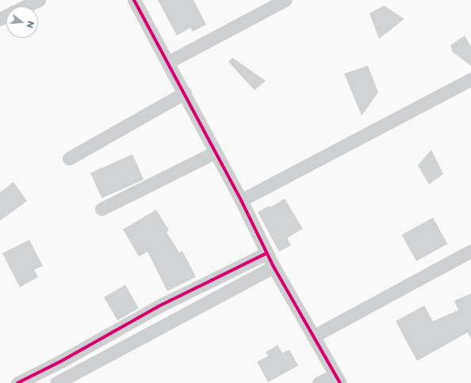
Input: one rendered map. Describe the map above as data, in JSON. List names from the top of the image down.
{
  "north": "right"
}
